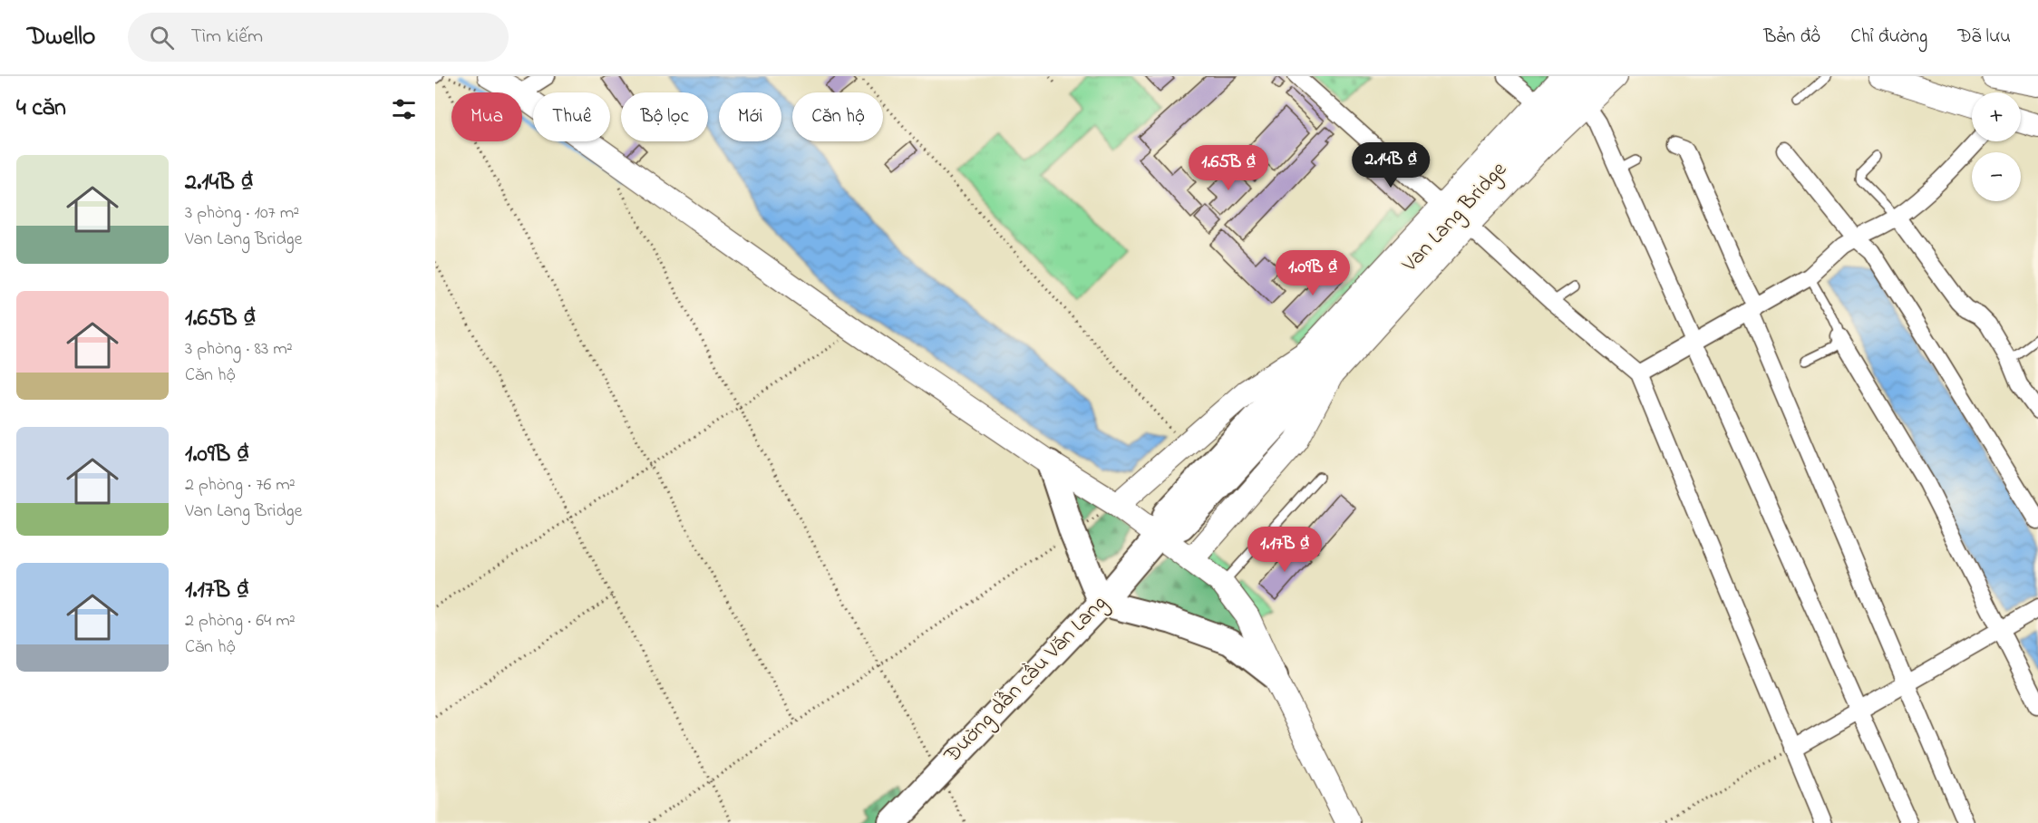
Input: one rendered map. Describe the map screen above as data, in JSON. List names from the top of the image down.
{
  "streets": {
    "main road": ["Van Lang Bridge", "Đường dẫn cầu Văn Lang"]
  },
  "page": {
    "header": "Dwello",
    "search": "Tìm kiếm",
    "nav": ["Bản đồ", "Chỉ đường", "Đã lưu"],
    "heading": "4 căn",
    "map_buttons": ["+", "−"],
    "chip": [
      "Mua",
      "Thuê",
      "Bộ lọc",
      "Mới",
      "Căn hộ"
    ],
    "list": [
      {
        "name": "2.14B ₫",
        "note": "3 phòng · 107 m² · Van Lang Bridge"
      },
      {
        "name": "1.65B ₫",
        "note": "3 phòng · 83 m² · Căn hộ"
      },
      {
        "name": "1.09B ₫",
        "note": "2 phòng · 76 m² · Van Lang Bridge"
      },
      {
        "name": "1.17B ₫",
        "note": "2 phòng · 64 m² · Căn hộ"
      }
    ],
    "price": [
      "2.14B ₫",
      "1.65B ₫",
      "1.09B ₫",
      "1.17B ₫"
    ]
  }
}
